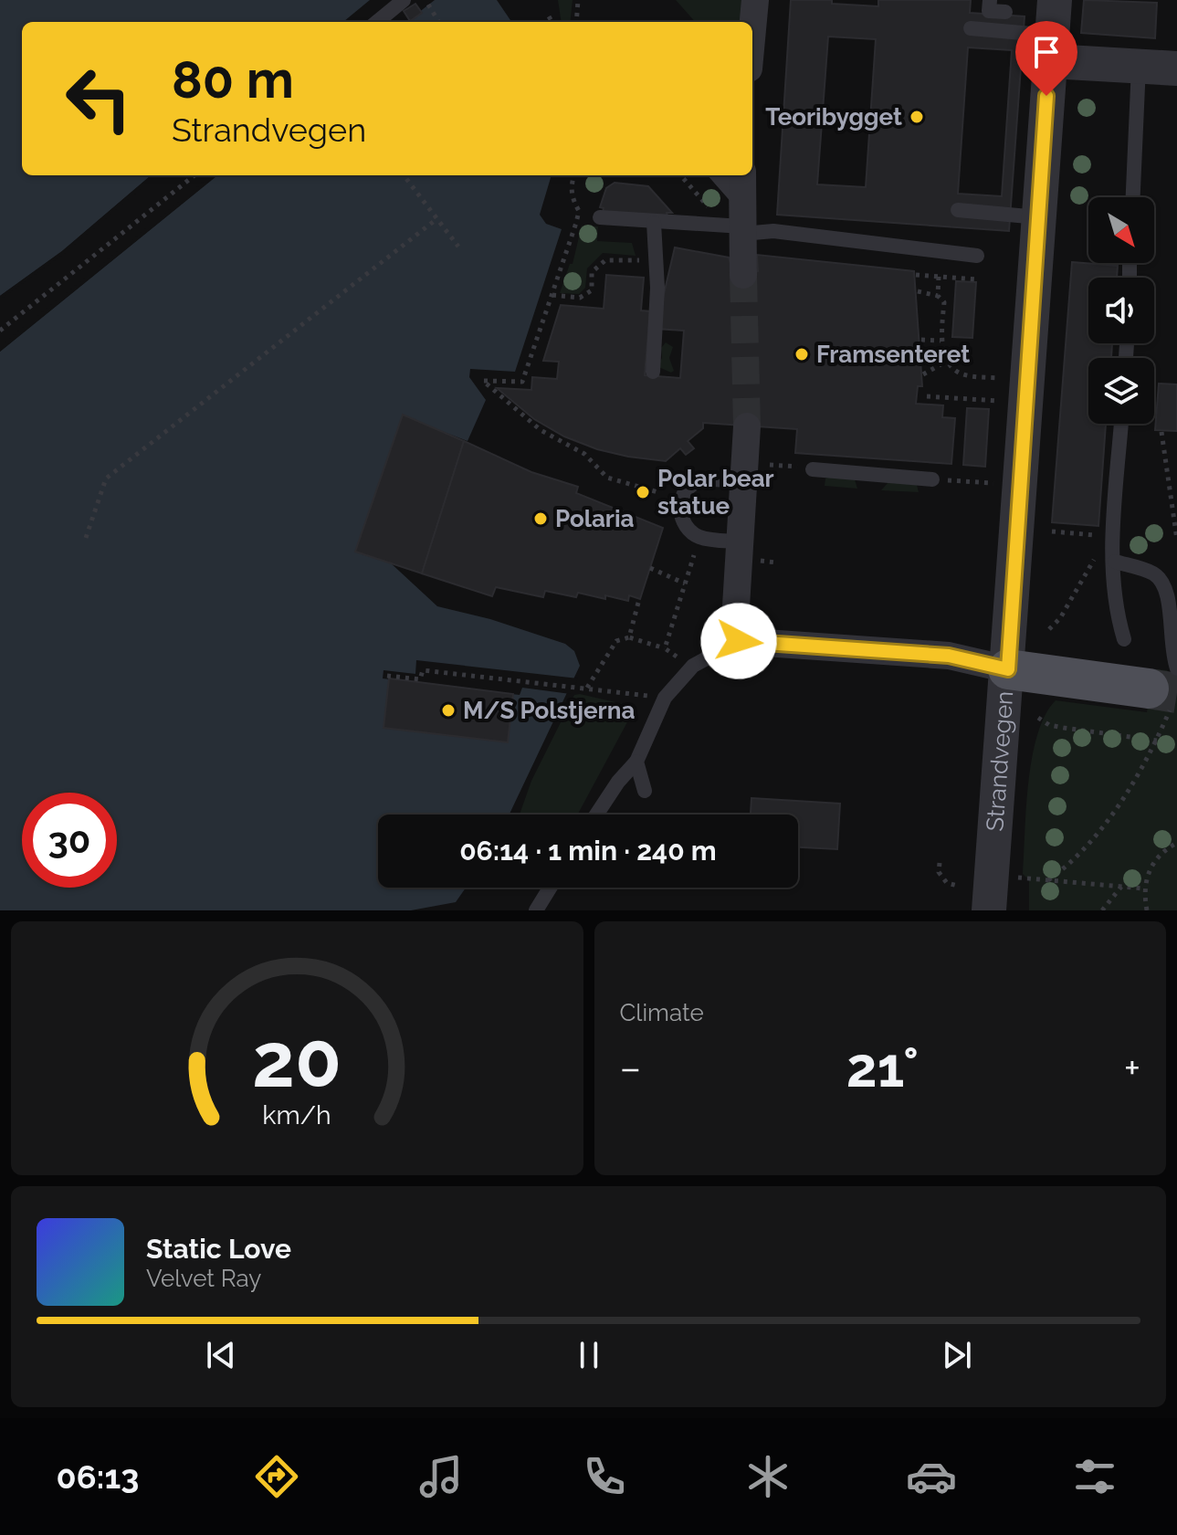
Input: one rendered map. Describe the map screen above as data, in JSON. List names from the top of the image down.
{
  "streets": {
    "street": ["Strandvegen"]
  },
  "places": [
    "Teoribygget",
    "Framsenteret",
    "Polar bear statue",
    "Polaria",
    "M/S Polstjerna"
  ],
  "north": "bottom right",
  "page": {
    "turn": ["80 m", "Strandvegen"],
    "limit": "30",
    "trip": "06:14 · 1 min · 240 m",
    "tile": "Climate",
    "heat": ["−", "21°", "+"],
    "song": ["Static Love", "Velvet Ray"],
    "tabs": "06:13",
    "gauge": ["20", "km/h"]
  }
}
